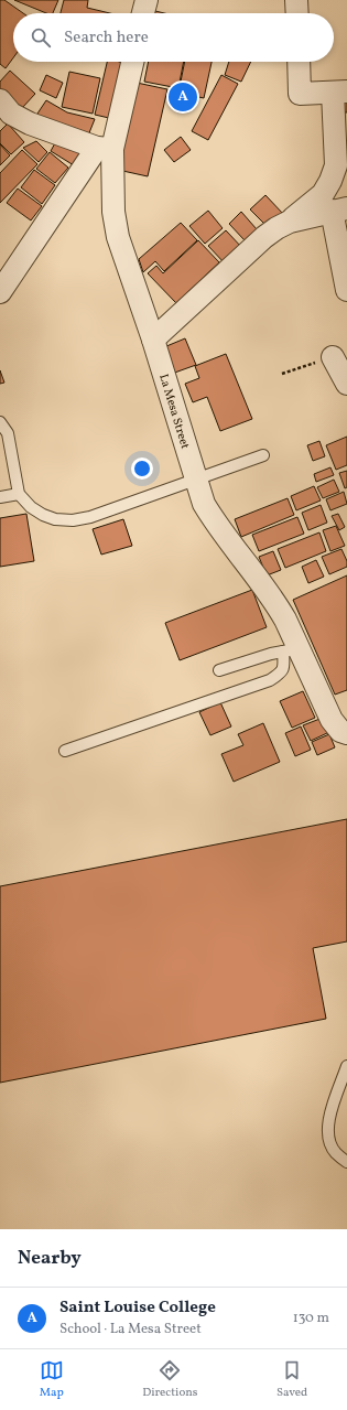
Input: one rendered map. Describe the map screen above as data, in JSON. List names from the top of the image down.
{
  "streets": {
    "street": ["La Mesa Street"]
  },
  "page": {
    "search": "Search here",
    "pins": "A",
    "heading": "Nearby",
    "list": [
      {
        "mark": "A",
        "name": "Saint Louise College",
        "note": "School · La Mesa Street",
        "value": "130 m"
      }
    ],
    "nav": ["Map", "Directions", "Saved"]
  }
}
